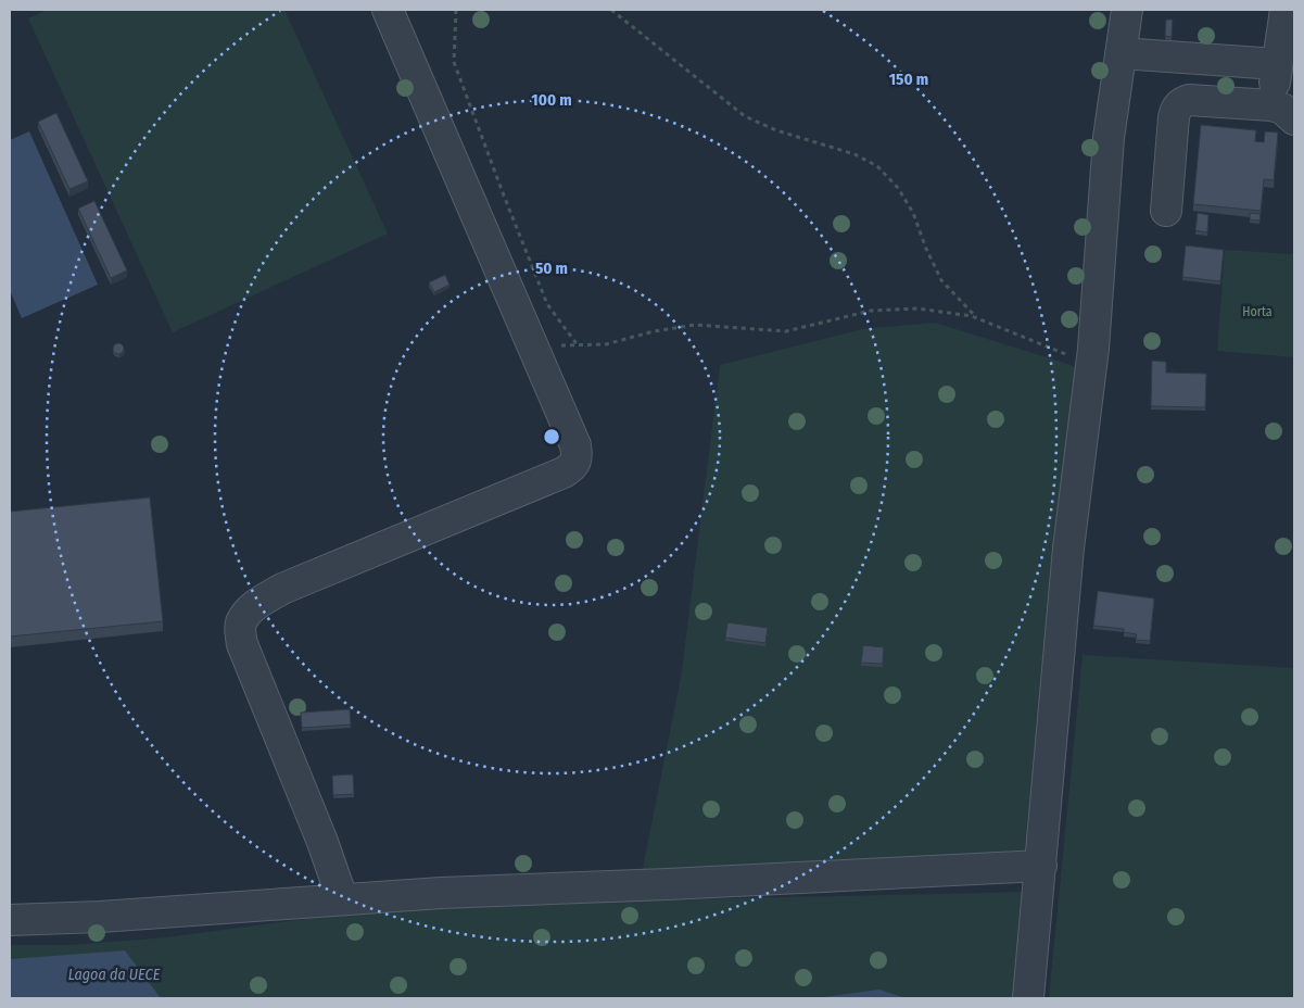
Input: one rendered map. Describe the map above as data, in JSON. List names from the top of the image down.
{
  "water": ["Lagoa da UECE"],
  "parks": ["Horta"],
  "rings": ["150 m", "100 m", "50 m"]
}
